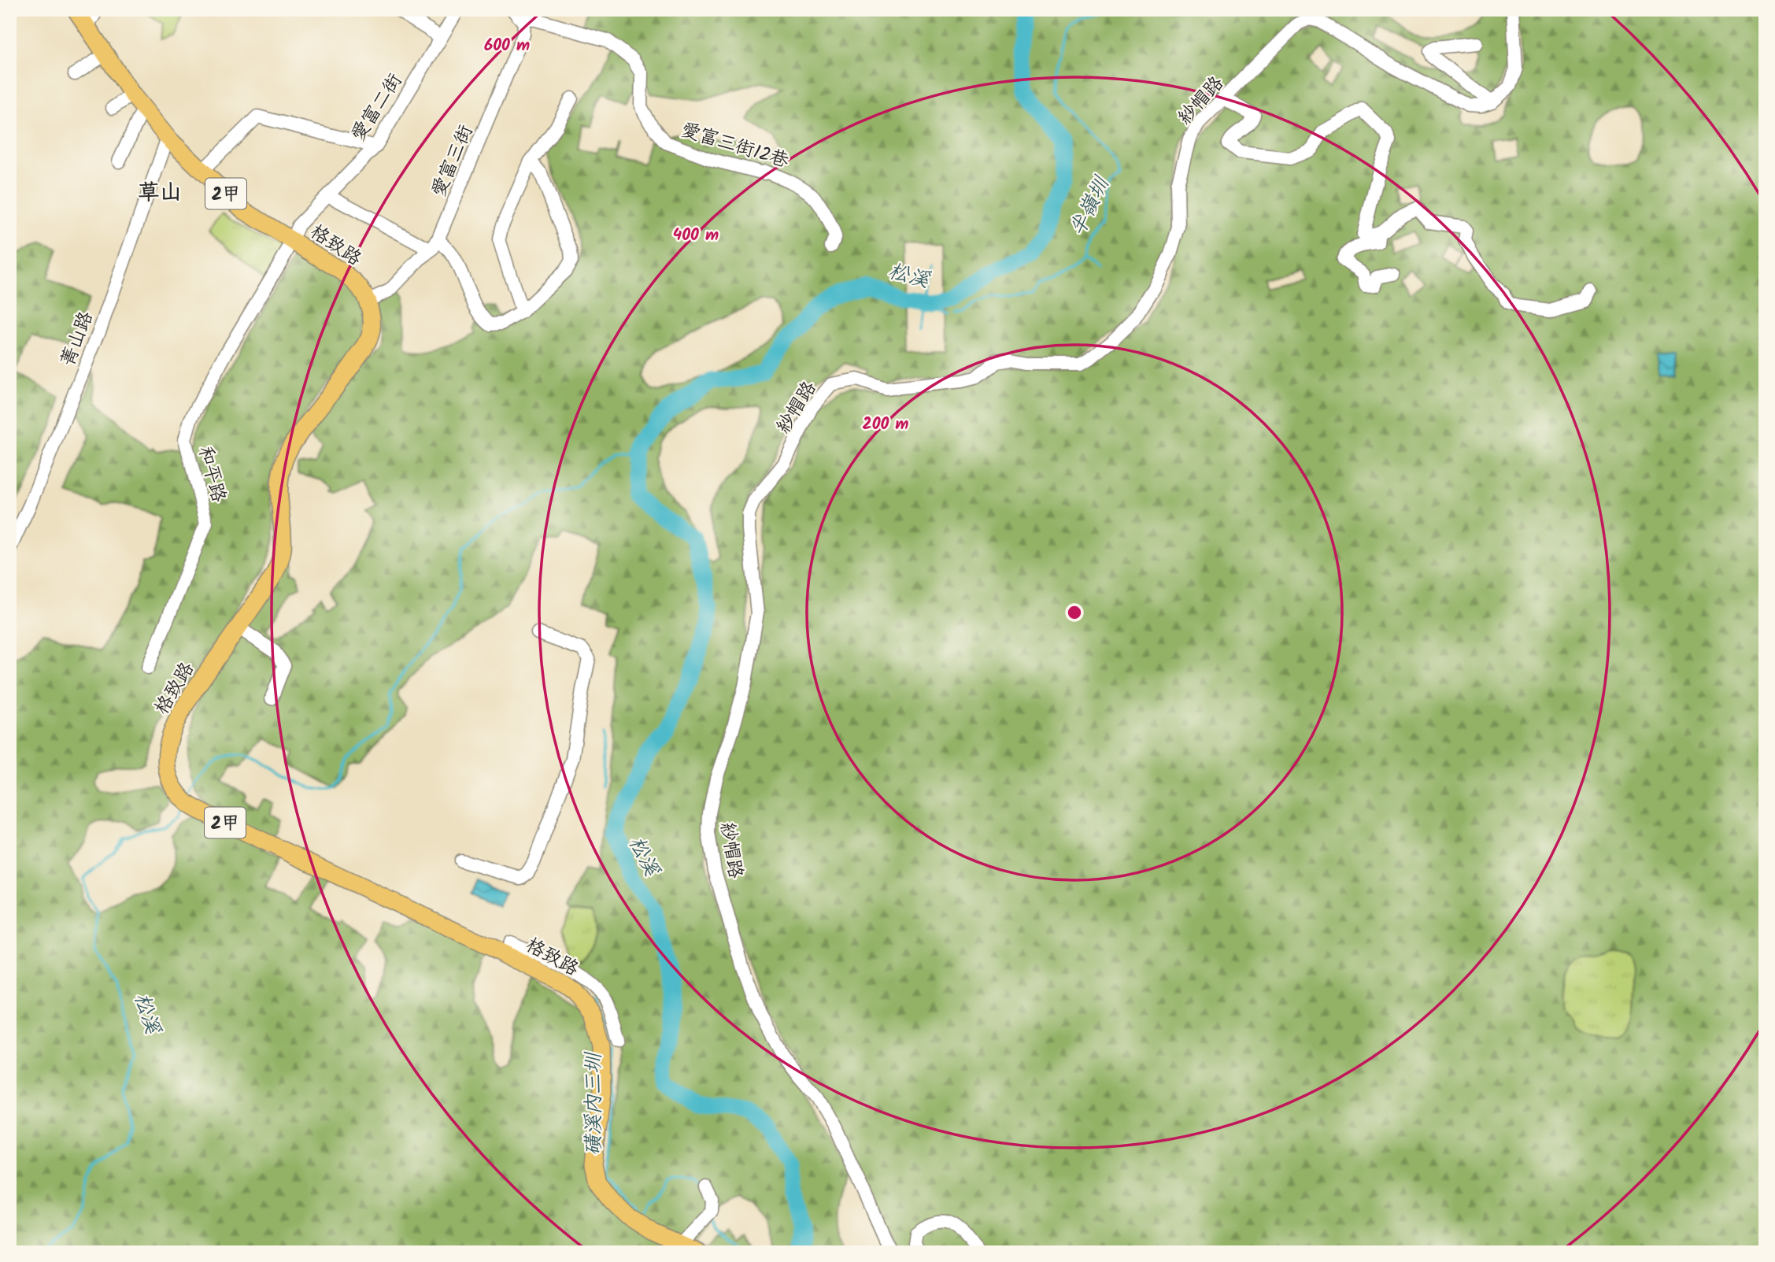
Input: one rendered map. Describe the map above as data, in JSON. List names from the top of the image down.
{
  "streets": {
    "main road": ["2甲", "格致路"],
    "street": [
      "紗帽路",
      "愛富二街",
      "愛富三街12巷",
      "愛富三街",
      "菁山路",
      "和平路"
    ]
  },
  "crossings": [
    ["愛富二街", "格致路"],
    ["愛富二街", "和平路"],
    ["愛富三街12巷", "愛富三街"],
    ["愛富三街", "格致路"],
    ["格致路", "菁山路"],
    ["格致路", "和平路"]
  ],
  "districts": ["草山"],
  "water": ["半嶺圳", "松溪", "磺溪內三圳"],
  "rings": ["600 m", "400 m", "200 m"]
}
